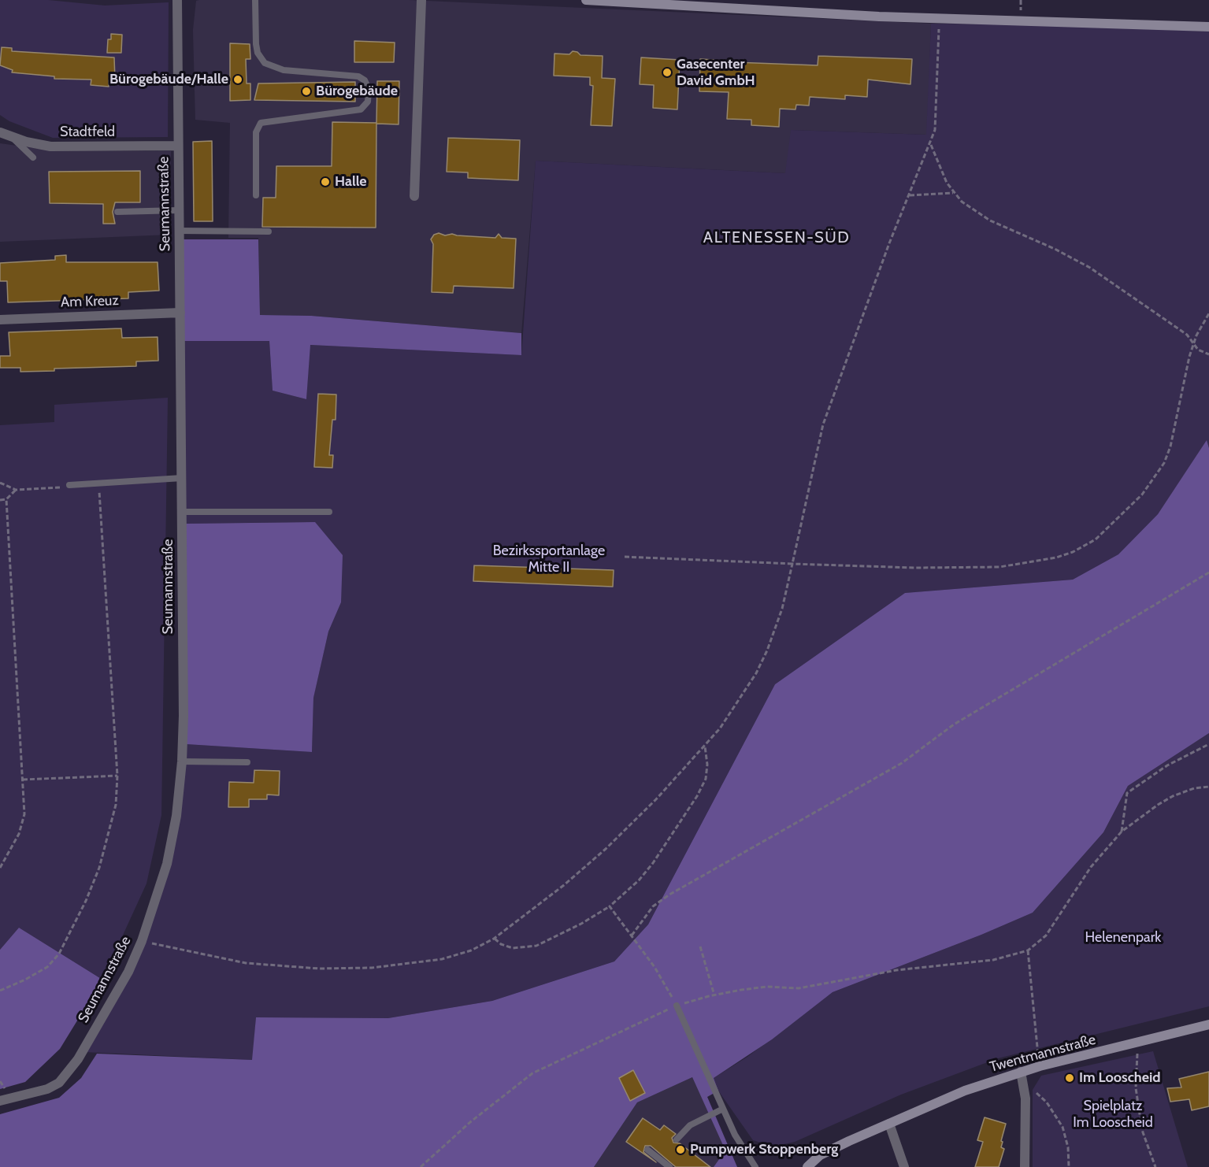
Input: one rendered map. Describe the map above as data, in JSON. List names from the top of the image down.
{
  "streets": {
    "street": [
      "Stadtfeld",
      "Seumannstraße",
      "Am Kreuz",
      "Twentmannstraße"
    ]
  },
  "crossings": [
    ["Stadtfeld", "Seumannstraße"],
    ["Seumannstraße", "Am Kreuz"]
  ],
  "districts": ["ALTENESSEN-SÜD"],
  "parks": ["Bezirkssportanlage Mitte II", "Helenenpark", "Spielplatz Im Looscheid"],
  "places": [
    "Gasecenter David GmbH",
    "Bürogebäude/Halle",
    "Bürogebäude",
    "Halle",
    "Im Looscheid",
    "Pumpwerk Stoppenberg"
  ]
}
